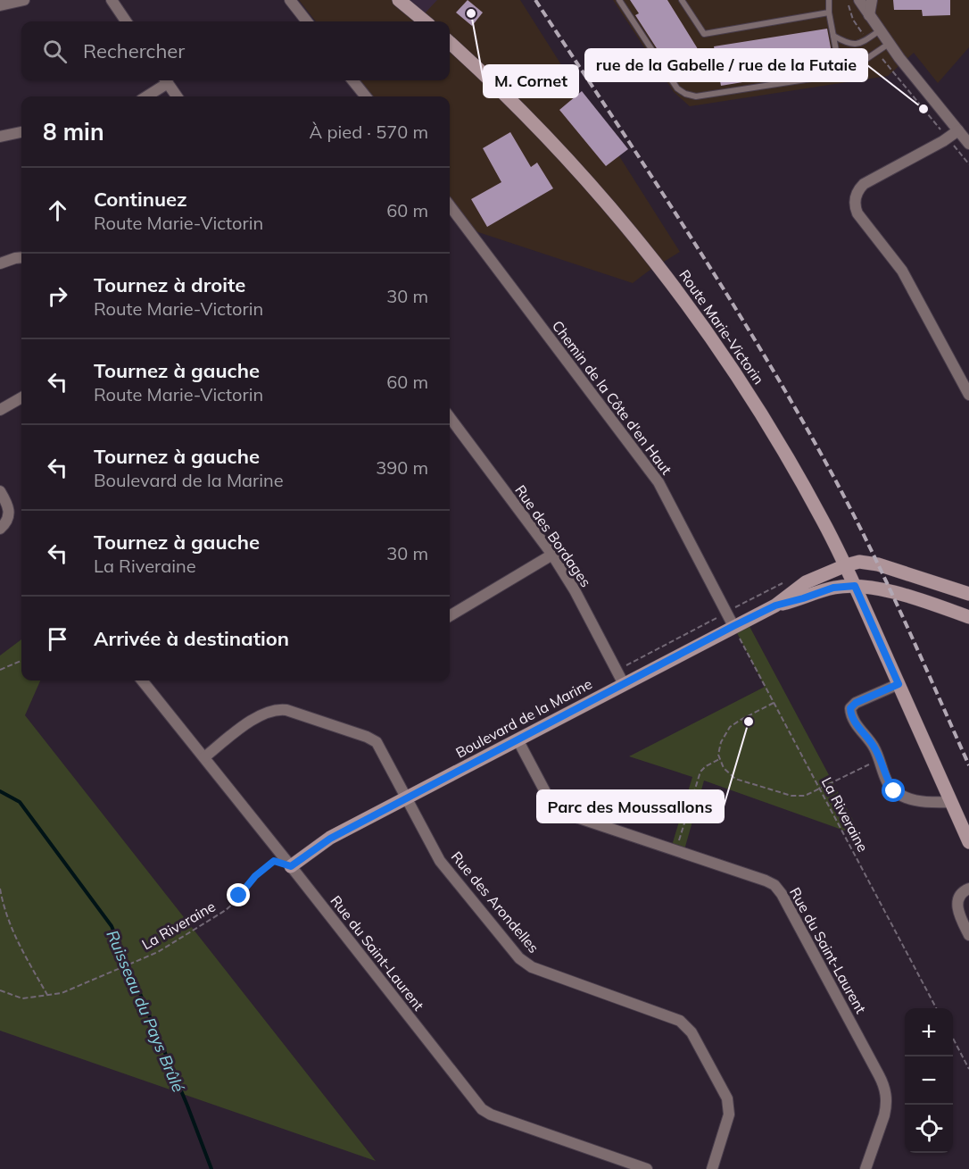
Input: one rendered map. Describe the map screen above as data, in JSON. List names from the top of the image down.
{
  "streets": {
    "street": [
      "Route Marie-Victorin",
      "Chemin de la Côte d'en Haut",
      "Rue des Bordages",
      "Boulevard de la Marine",
      "Rue des Arondelles",
      "Rue du Saint-Laurent"
    ],
    "path": ["La Riveraine"]
  },
  "crossings": [
    ["Route Marie-Victorin", "Boulevard de la Marine"],
    ["Chemin de la Côte d'en Haut", "Boulevard de la Marine"],
    ["Chemin de la Côte d'en Haut", "La Riveraine"],
    ["Rue des Bordages", "Boulevard de la Marine"],
    ["Boulevard de la Marine", "La Riveraine"],
    ["Boulevard de la Marine", "Rue des Arondelles"],
    ["Boulevard de la Marine", "Rue du Saint-Laurent"],
    ["La Riveraine", "Rue du Saint-Laurent"],
    ["Rue des Arondelles", "Rue du Saint-Laurent"]
  ],
  "water": ["Ruisseau du Pays Brûlé"],
  "places": ["M. Cornet", "rue de la Gabelle / rue de la Futaie", "Parc des Moussallons"],
  "page": {
    "search": "Rechercher",
    "heading": ["8 min", "À pied · 570 m"],
    "list": [
      ["Continuez", "Route Marie-Victorin", "60 m"],
      ["Tournez à droite", "Route Marie-Victorin", "30 m"],
      ["Tournez à gauche", "Route Marie-Victorin", "60 m"],
      ["Tournez à gauche", "Boulevard de la Marine", "390 m"],
      ["Tournez à gauche", "La Riveraine", "30 m"],
      "Arrivée à destination"
    ],
    "map_buttons": ["+", "−"]
  }
}
